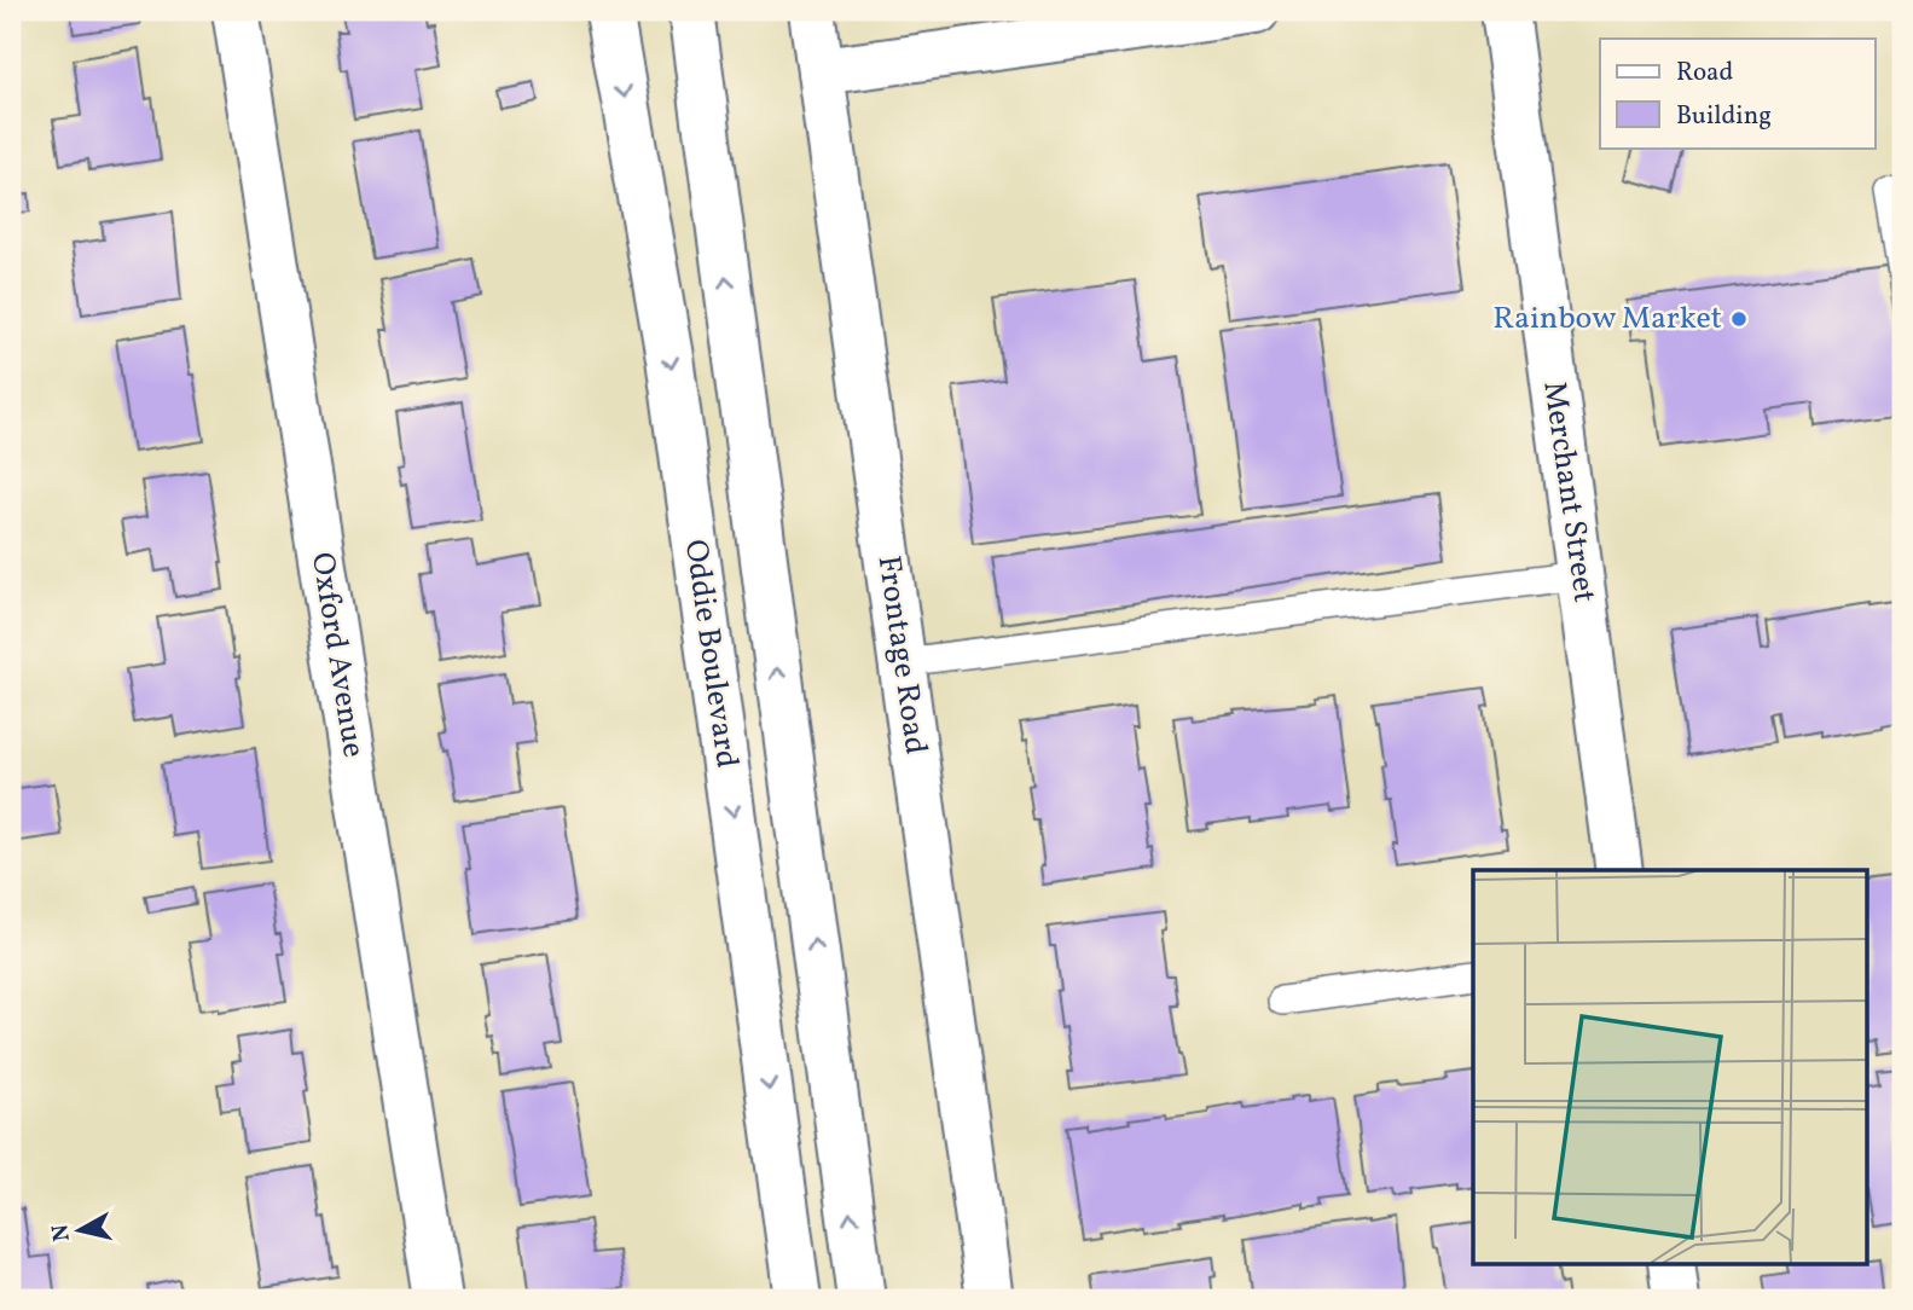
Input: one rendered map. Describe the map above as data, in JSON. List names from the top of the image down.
{
  "streets": {
    "street": [
      "Merchant Street",
      "Oddie Boulevard",
      "Oxford Avenue",
      "Frontage Road"
    ]
  },
  "places": ["Rainbow Market"],
  "legend": ["Road", "Building"],
  "north": "left"
}
